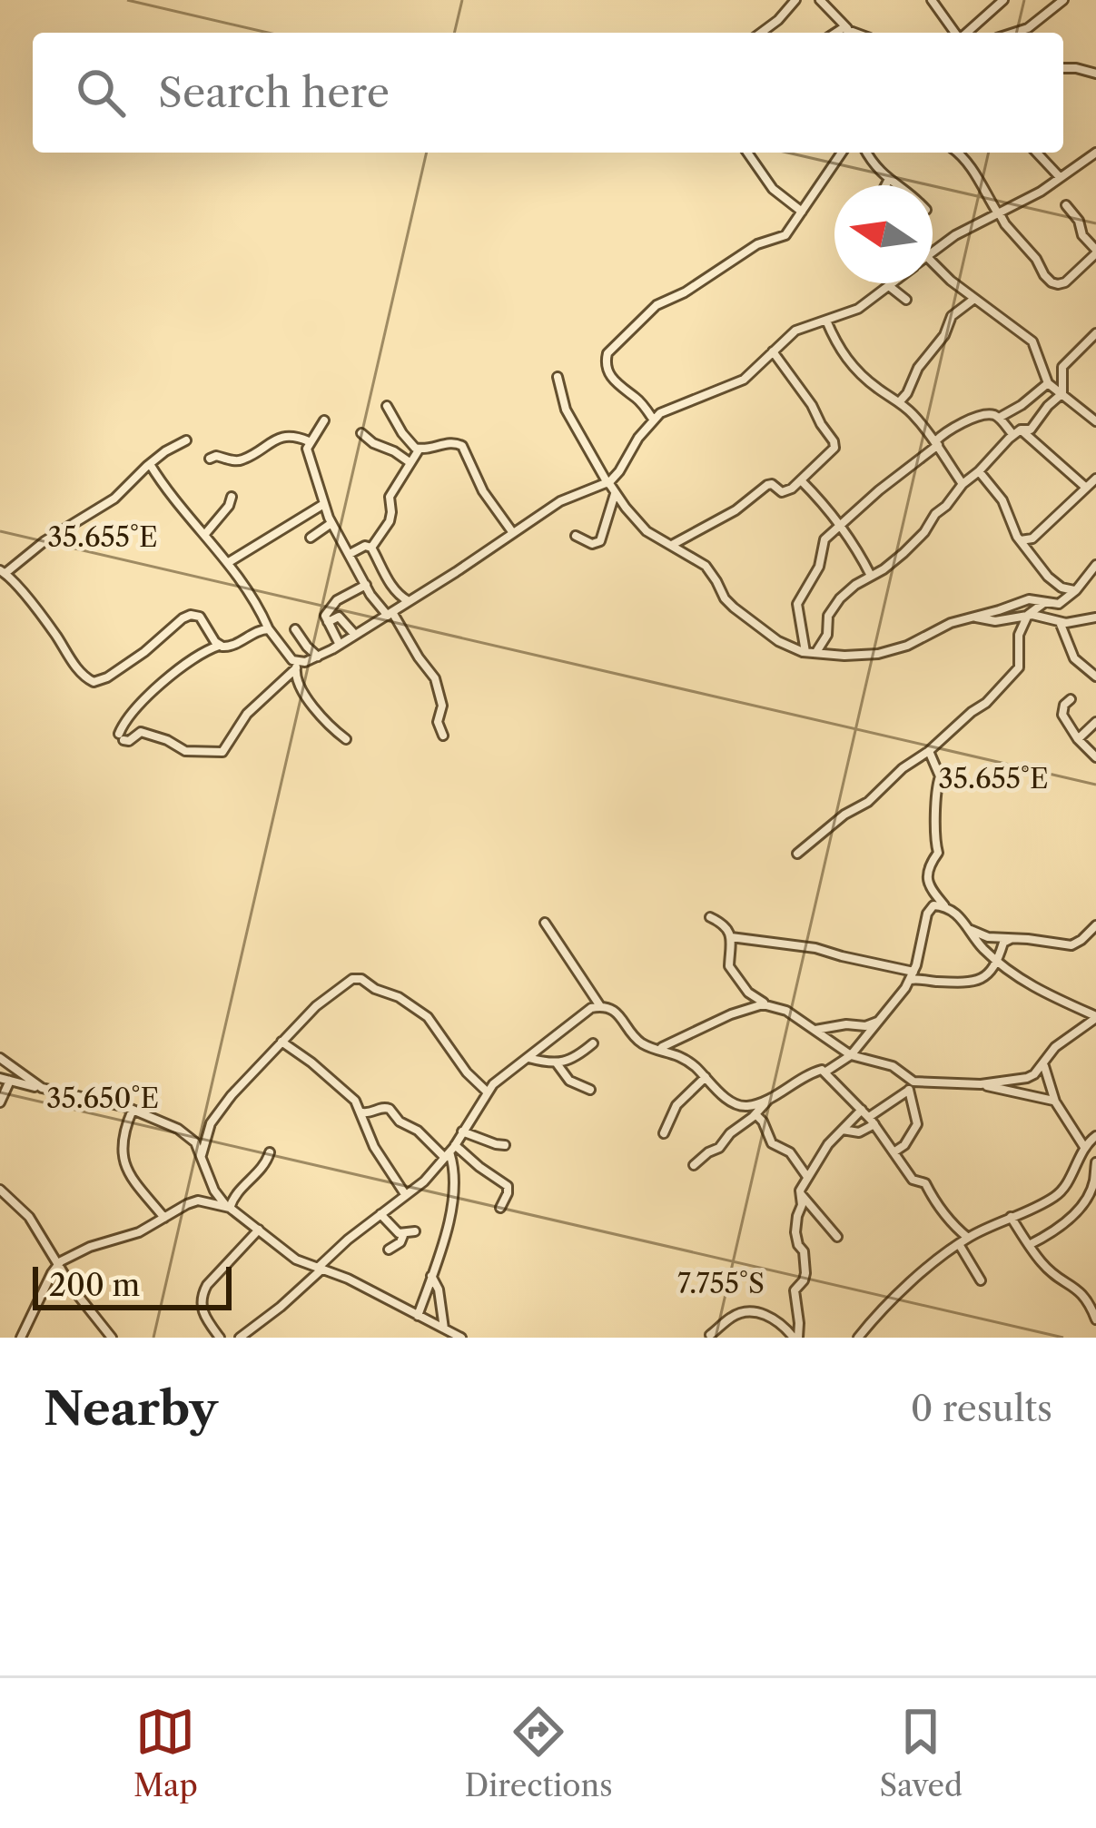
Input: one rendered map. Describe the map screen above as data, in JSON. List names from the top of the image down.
{
  "scale_bar": "200 m",
  "north": "left",
  "page": {
    "search": "Search here",
    "scale": "200 m",
    "heading": ["Nearby", "0 results"],
    "nav": ["Map", "Directions", "Saved"]
  },
  "coordinates": ["35.655°E", "35.650°E", "7.755°S"]
}
